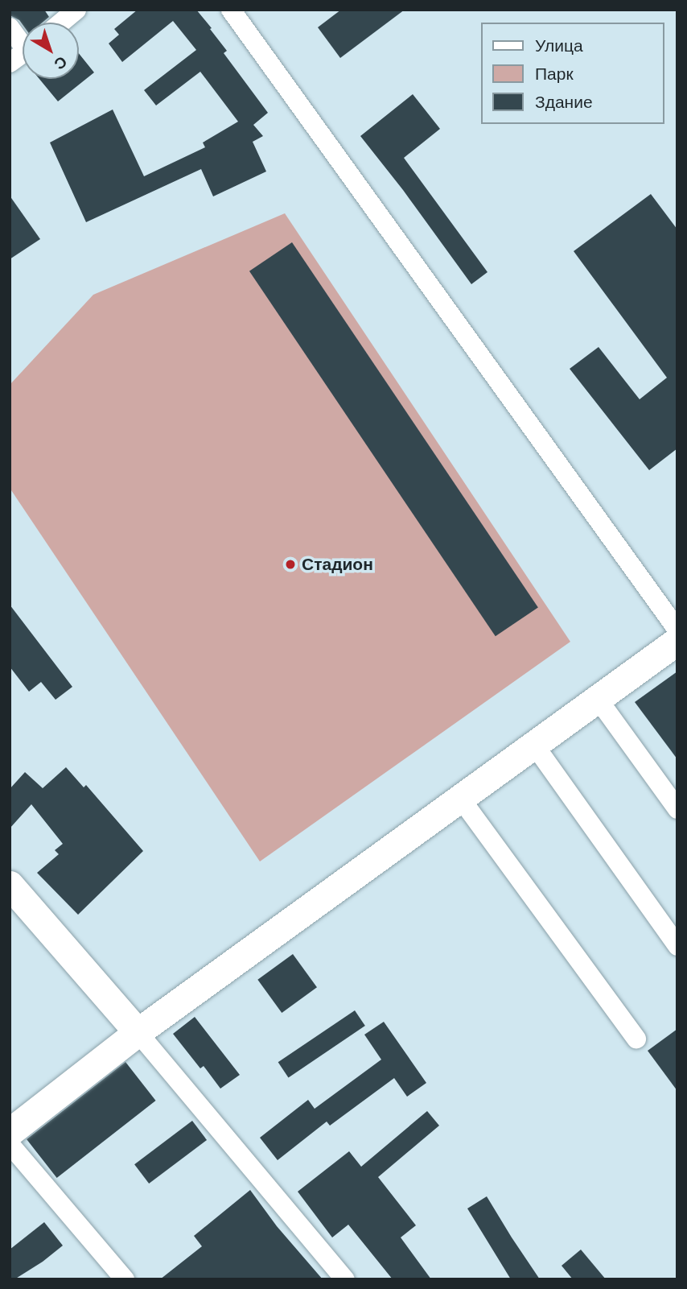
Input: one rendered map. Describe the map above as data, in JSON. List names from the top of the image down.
{
  "places": ["Стадион"],
  "legend": ["Улица", "Парк", "Здание"],
  "north": "bottom right"
}
